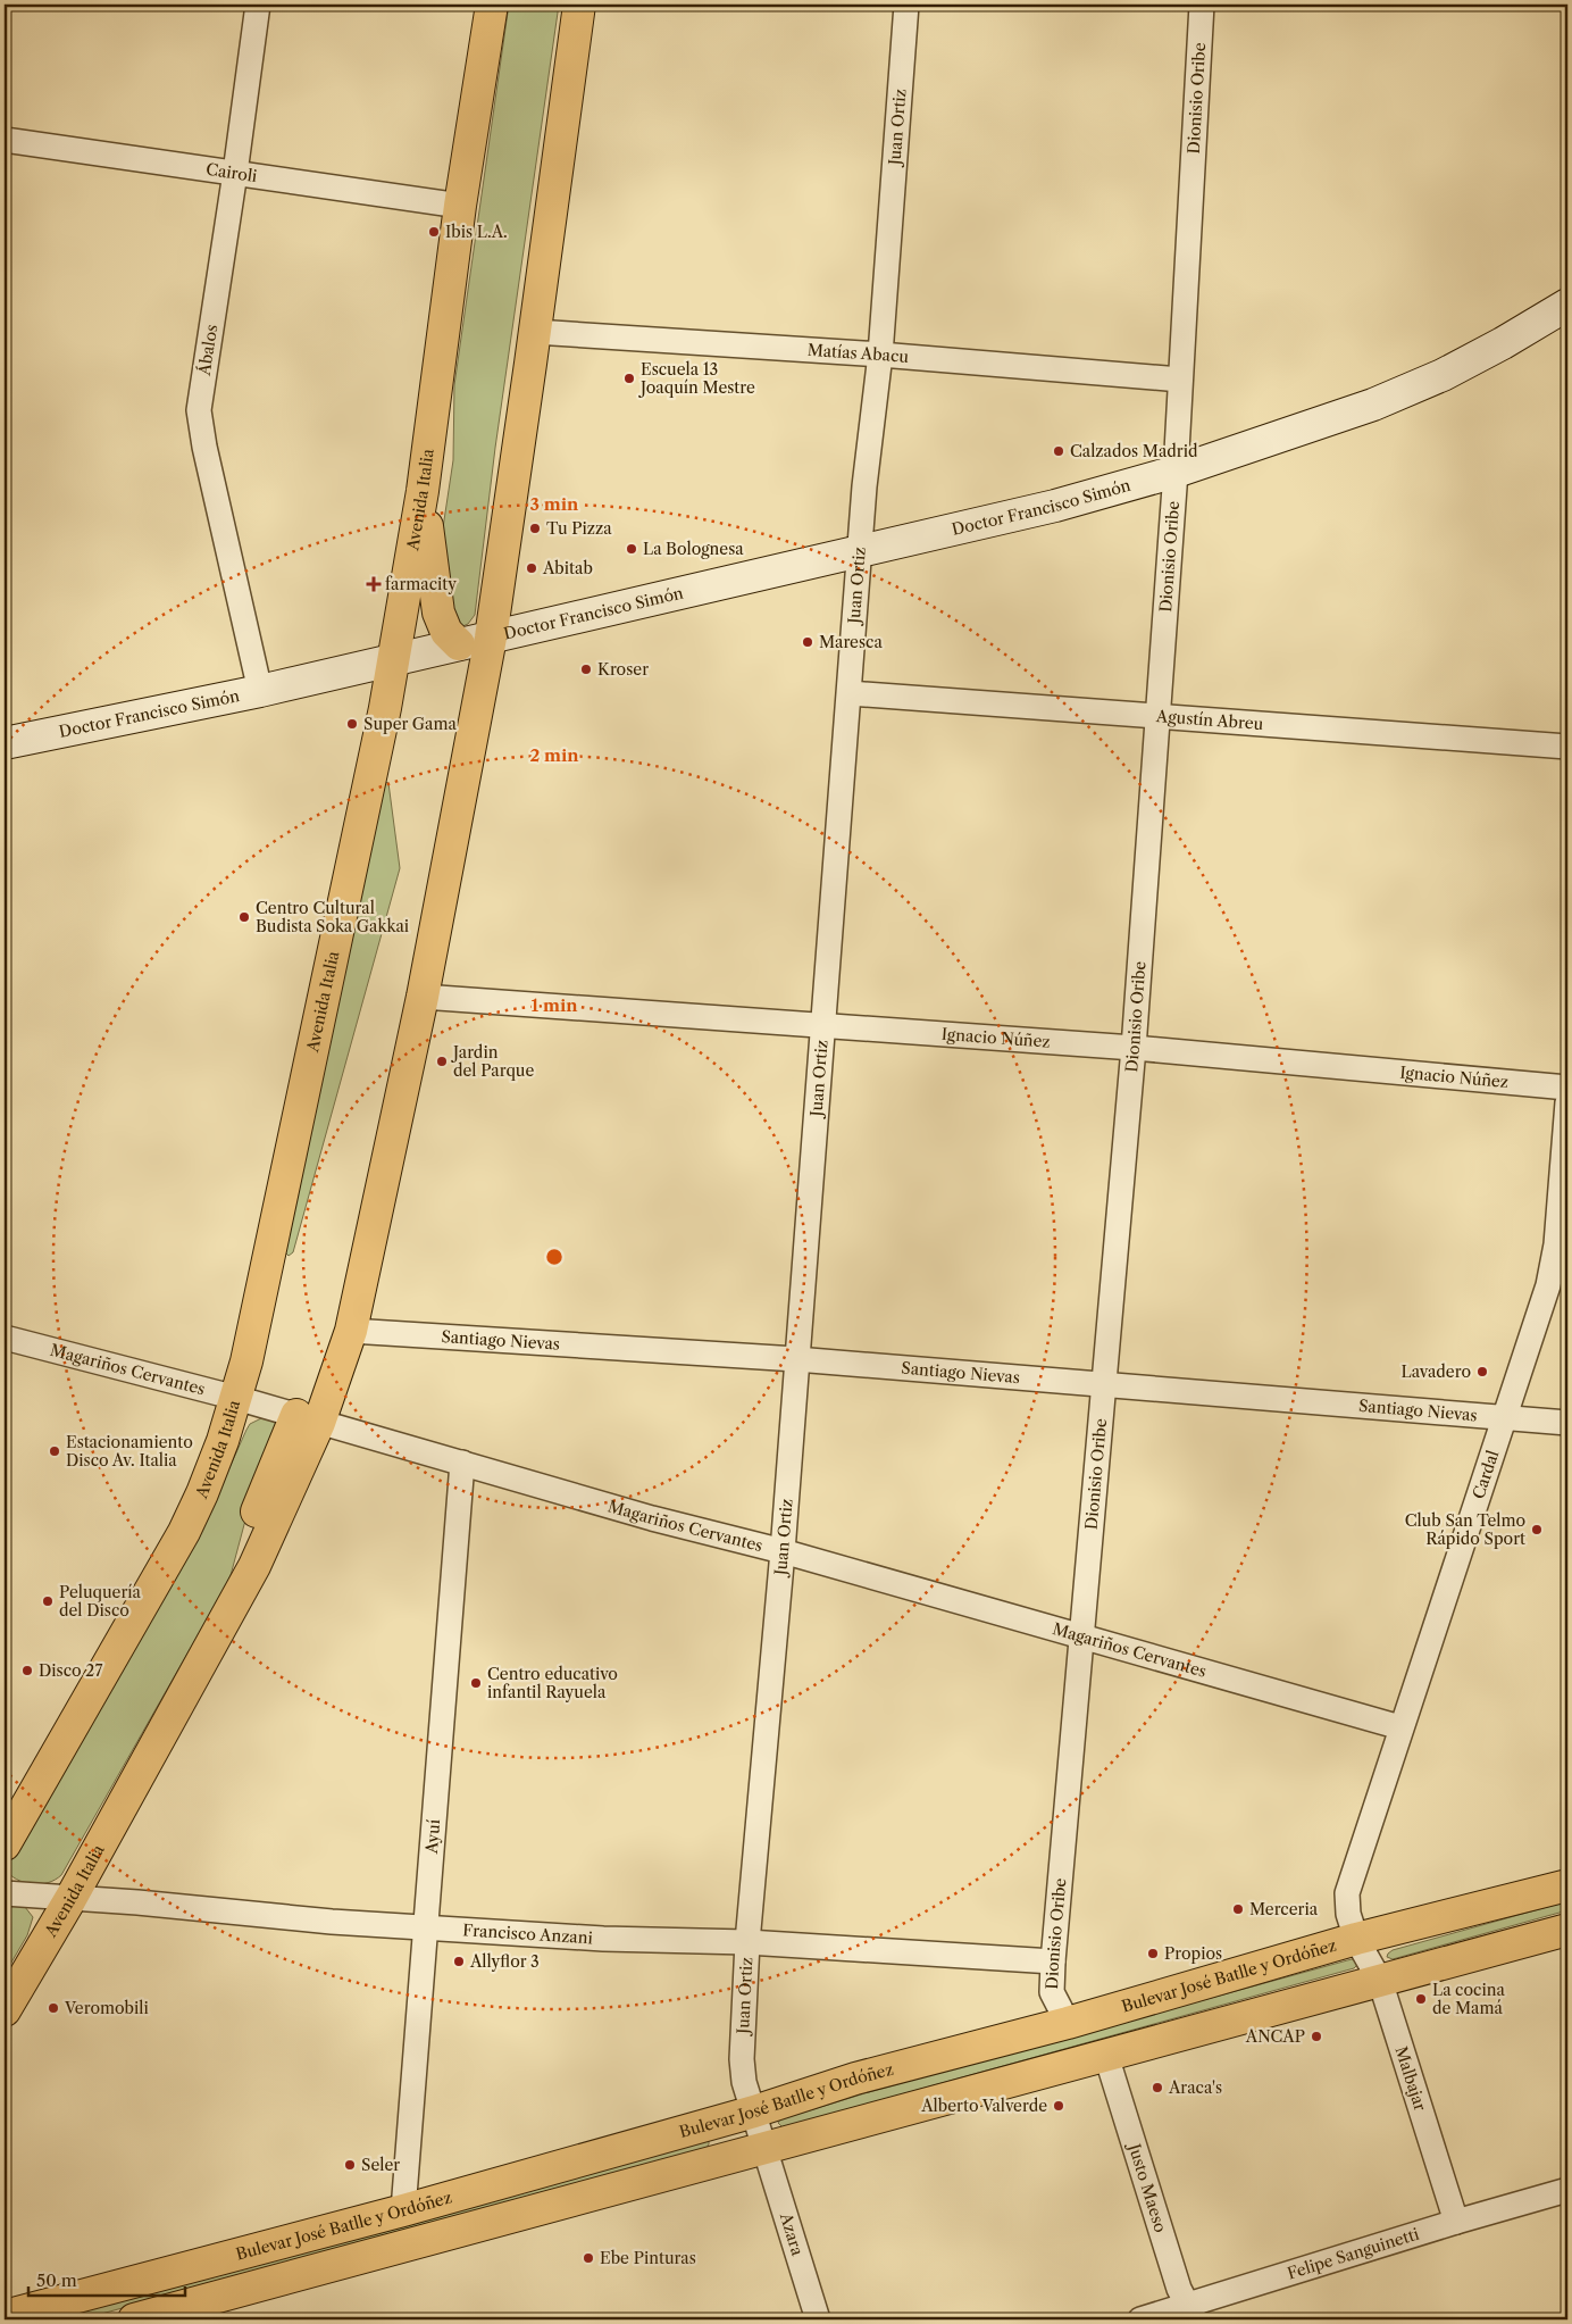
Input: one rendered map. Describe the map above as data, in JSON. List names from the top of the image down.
{
  "streets": {
    "main road": ["Avenida Italia", "Bulevar José Batlle y Ordóñez"],
    "street": [
      "Dionisio Oribe",
      "Juan Ortiz",
      "Cairoli",
      "Ábalos",
      "Matías Abacu",
      "Doctor Francisco Simón",
      "Agustín Abreu",
      "Ignacio Núñez",
      "Santiago Nievas",
      "Magariños Cervantes",
      "Cardal",
      "Ayuí",
      "Francisco Anzani",
      "Malbajar",
      "Justo Maeso",
      "Azara",
      "Felipe Sanguinetti"
    ]
  },
  "crossings": [
    ["Dionisio Oribe", "Matías Abacu"],
    ["Dionisio Oribe", "Doctor Francisco Simón"],
    ["Dionisio Oribe", "Agustín Abreu"],
    ["Dionisio Oribe", "Ignacio Núñez"],
    ["Dionisio Oribe", "Santiago Nievas"],
    ["Dionisio Oribe", "Magariños Cervantes"],
    ["Dionisio Oribe", "Francisco Anzani"],
    ["Dionisio Oribe", "Bulevar José Batlle y Ordóñez"],
    ["Juan Ortiz", "Matías Abacu"],
    ["Juan Ortiz", "Doctor Francisco Simón"],
    ["Juan Ortiz", "Agustín Abreu"],
    ["Juan Ortiz", "Ignacio Núñez"],
    ["Juan Ortiz", "Santiago Nievas"],
    ["Juan Ortiz", "Magariños Cervantes"],
    ["Juan Ortiz", "Francisco Anzani"],
    ["Juan Ortiz", "Bulevar José Batlle y Ordóñez"],
    ["Juan Ortiz", "Azara"],
    ["Cairoli", "Ábalos"],
    ["Cairoli", "Avenida Italia"],
    ["Ábalos", "Doctor Francisco Simón"],
    ["Matías Abacu", "Avenida Italia"],
    ["Avenida Italia", "Doctor Francisco Simón"],
    ["Avenida Italia", "Ignacio Núñez"],
    ["Avenida Italia", "Santiago Nievas"],
    ["Avenida Italia", "Magariños Cervantes"],
    ["Avenida Italia", "Francisco Anzani"],
    ["Santiago Nievas", "Cardal"],
    ["Magariños Cervantes", "Cardal"],
    ["Magariños Cervantes", "Ayuí"],
    ["Cardal", "Bulevar José Batlle y Ordóñez"],
    ["Cardal", "Malbajar"],
    ["Ayuí", "Francisco Anzani"],
    ["Ayuí", "Bulevar José Batlle y Ordóñez"],
    ["Bulevar José Batlle y Ordóñez", "Malbajar"],
    ["Malbajar", "Felipe Sanguinetti"],
    ["Justo Maeso", "Felipe Sanguinetti"]
  ],
  "places": {
    "other": [
      "Ibis L.A.",
      "Escuela 13 Joaquín Mestre",
      "Calzados Madrid",
      "Tu Pizza",
      "La Bolognesa",
      "Abitab",
      "Maresca",
      "Kroser",
      "Super Gama",
      "Centro Cultural Budista Soka Gakkai",
      "Jardin del Parque",
      "Lavadero",
      "Estacionamiento Disco Av. Italia",
      "Club San Telmo Rápido Sport",
      "Peluquería del Disco",
      "Disco 27",
      "Centro educativo infantil Rayuela",
      "Merceria",
      "Propios",
      "Allyflor 3",
      "La cocina de Mamá",
      "Veromobili",
      "ANCAP",
      "Araca's",
      "Alberto Valverde",
      "Seler",
      "Ebe Pinturas"
    ],
    "health": ["farmacity"]
  },
  "scale_bar": "50 m",
  "rings": ["3 min", "2 min", "1 min"]
}
